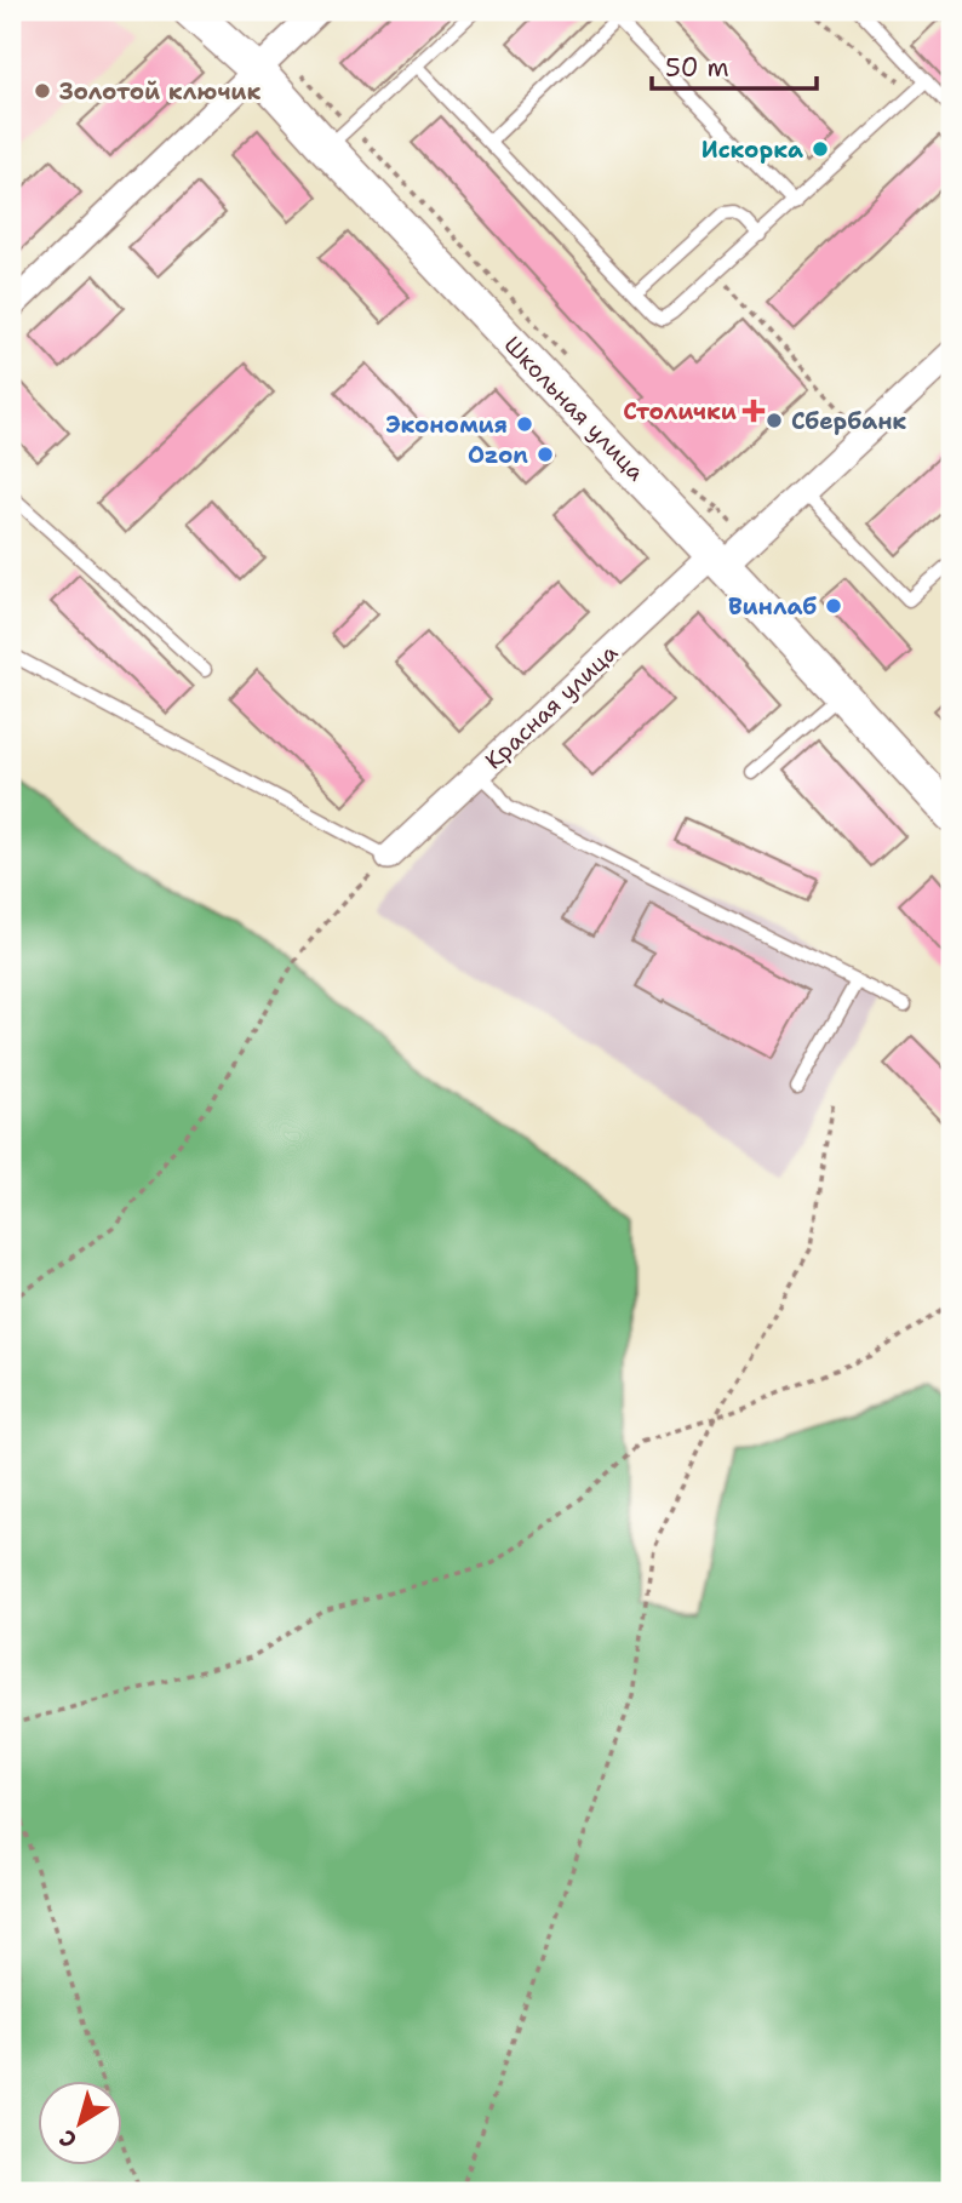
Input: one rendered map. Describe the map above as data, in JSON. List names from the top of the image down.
{
  "streets": {
    "street": ["Школьная улица", "Красная улица"]
  },
  "crossings": [
    ["Школьная улица", "Красная улица"]
  ],
  "places": {
    "other": [
      "Золотой ключик",
      "Искорка",
      "Сбербанк",
      "Экономия",
      "Ozon",
      "Винлаб"
    ],
    "health": ["Столички"]
  },
  "scale_bar": "50 m",
  "north": "bottom left"
}
